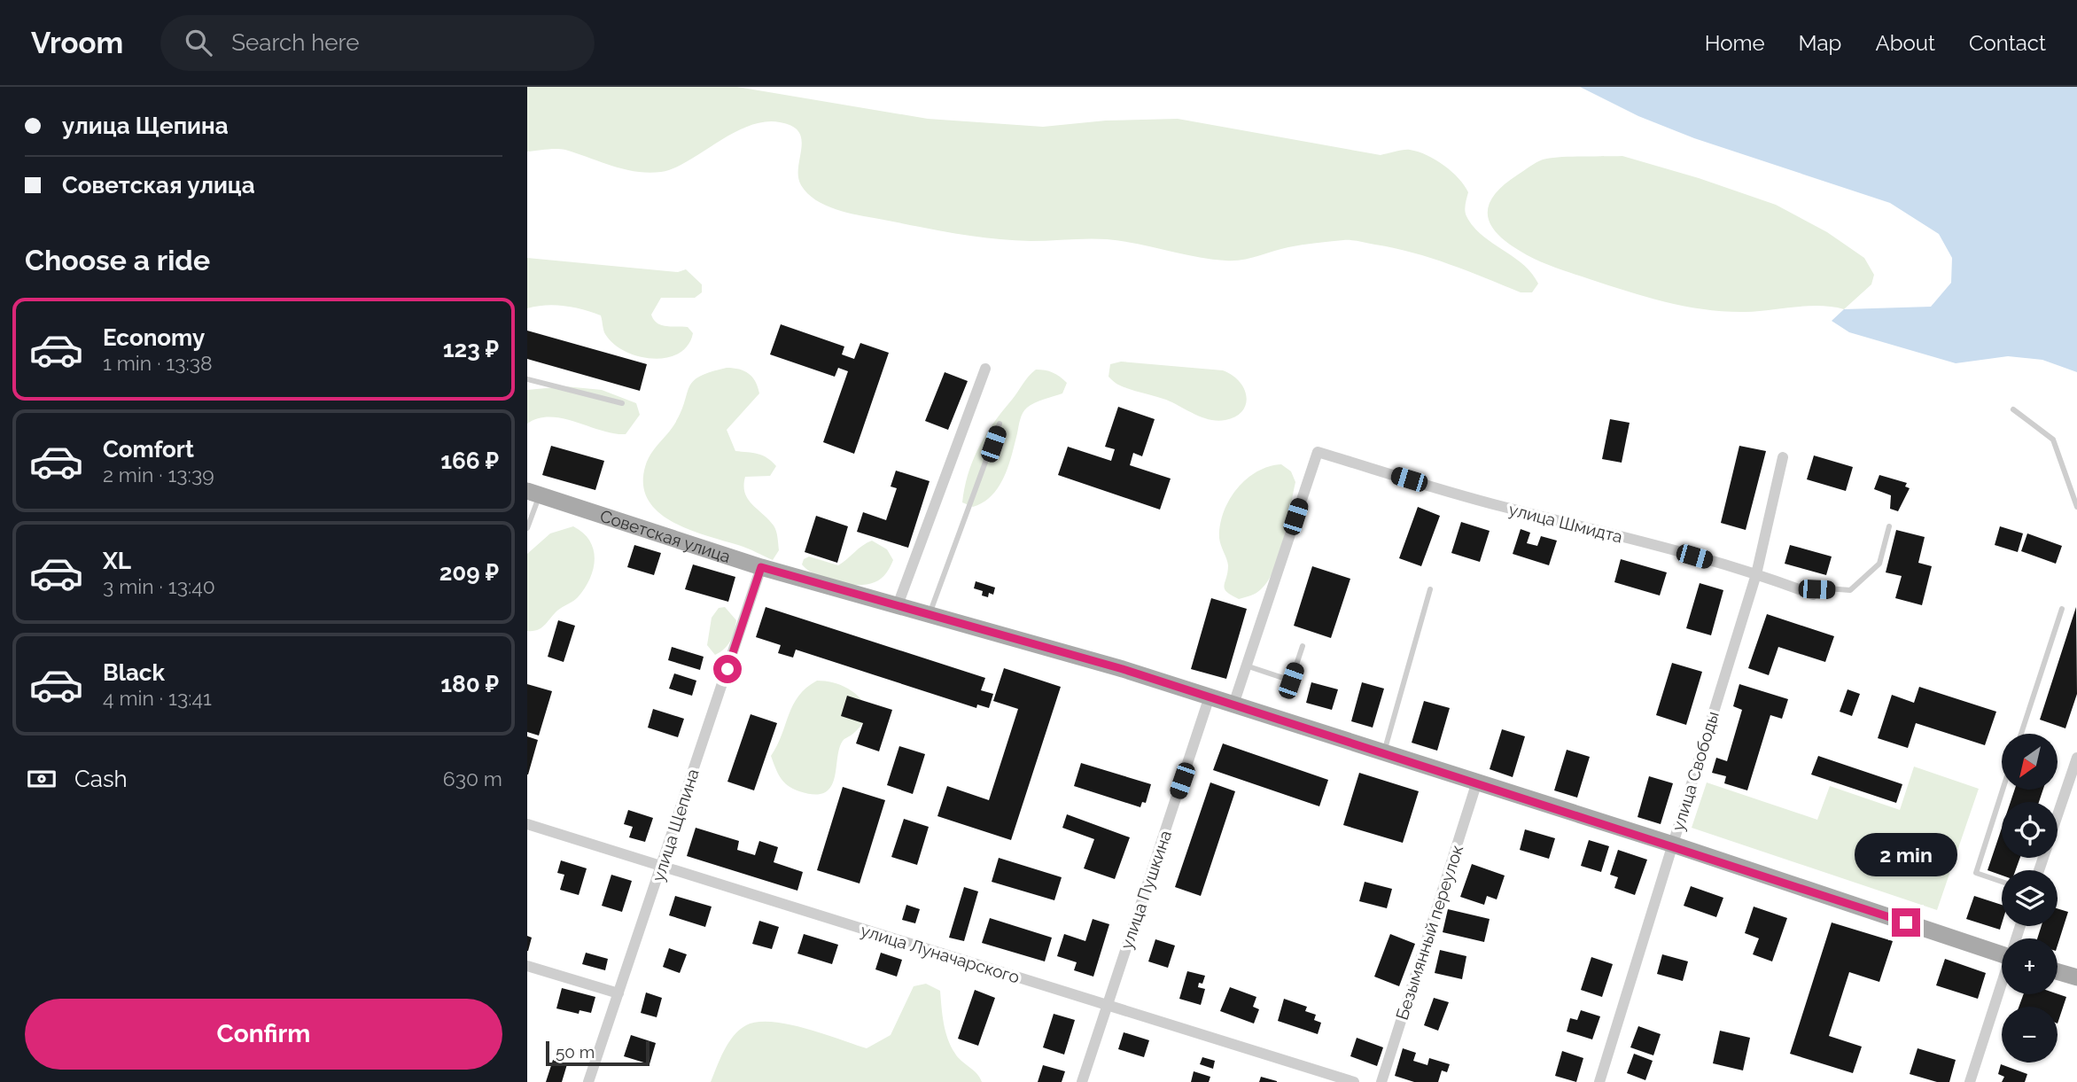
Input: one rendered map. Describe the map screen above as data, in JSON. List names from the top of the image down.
{
  "streets": {
    "main road": ["Советская улица"],
    "street": [
      "улица Шмидта",
      "улица Свободы",
      "улица Щепина",
      "улица Пушкина",
      "Безымянный переулок",
      "улица Луначарского"
    ]
  },
  "crossings": [
    ["улица Шмидта", "улица Свободы"],
    ["Советская улица", "улица Свободы"],
    ["Советская улица", "улица Щепина"],
    ["Советская улица", "улица Пушкина"],
    ["Советская улица", "Безымянный переулок"],
    ["улица Щепина", "улица Луначарского"],
    ["улица Пушкина", "улица Луначарского"]
  ],
  "scale_bar": "50 m",
  "north": "bottom left",
  "page": {
    "header": "Vroom",
    "search": "Search here",
    "nav": [
      "Home",
      "Map",
      "About",
      "Contact"
    ],
    "banner": ["улица Щепина", "Советская улица"],
    "heading": "Choose a ride",
    "list": [
      {
        "name": "Economy",
        "note": "1 min · 13:38",
        "value": "123 ₽"
      },
      {
        "name": "Comfort",
        "note": "2 min · 13:39",
        "value": "166 ₽"
      },
      {
        "name": "XL",
        "note": "3 min · 13:40",
        "value": "209 ₽"
      },
      {
        "name": "Black",
        "note": "4 min · 13:41",
        "value": "180 ₽"
      }
    ],
    "map_buttons": ["+", "−"],
    "pay": ["Cash", "630 m"],
    "bubble": "2 min",
    "buttons": "Confirm",
    "scale": "50 m"
  }
}
